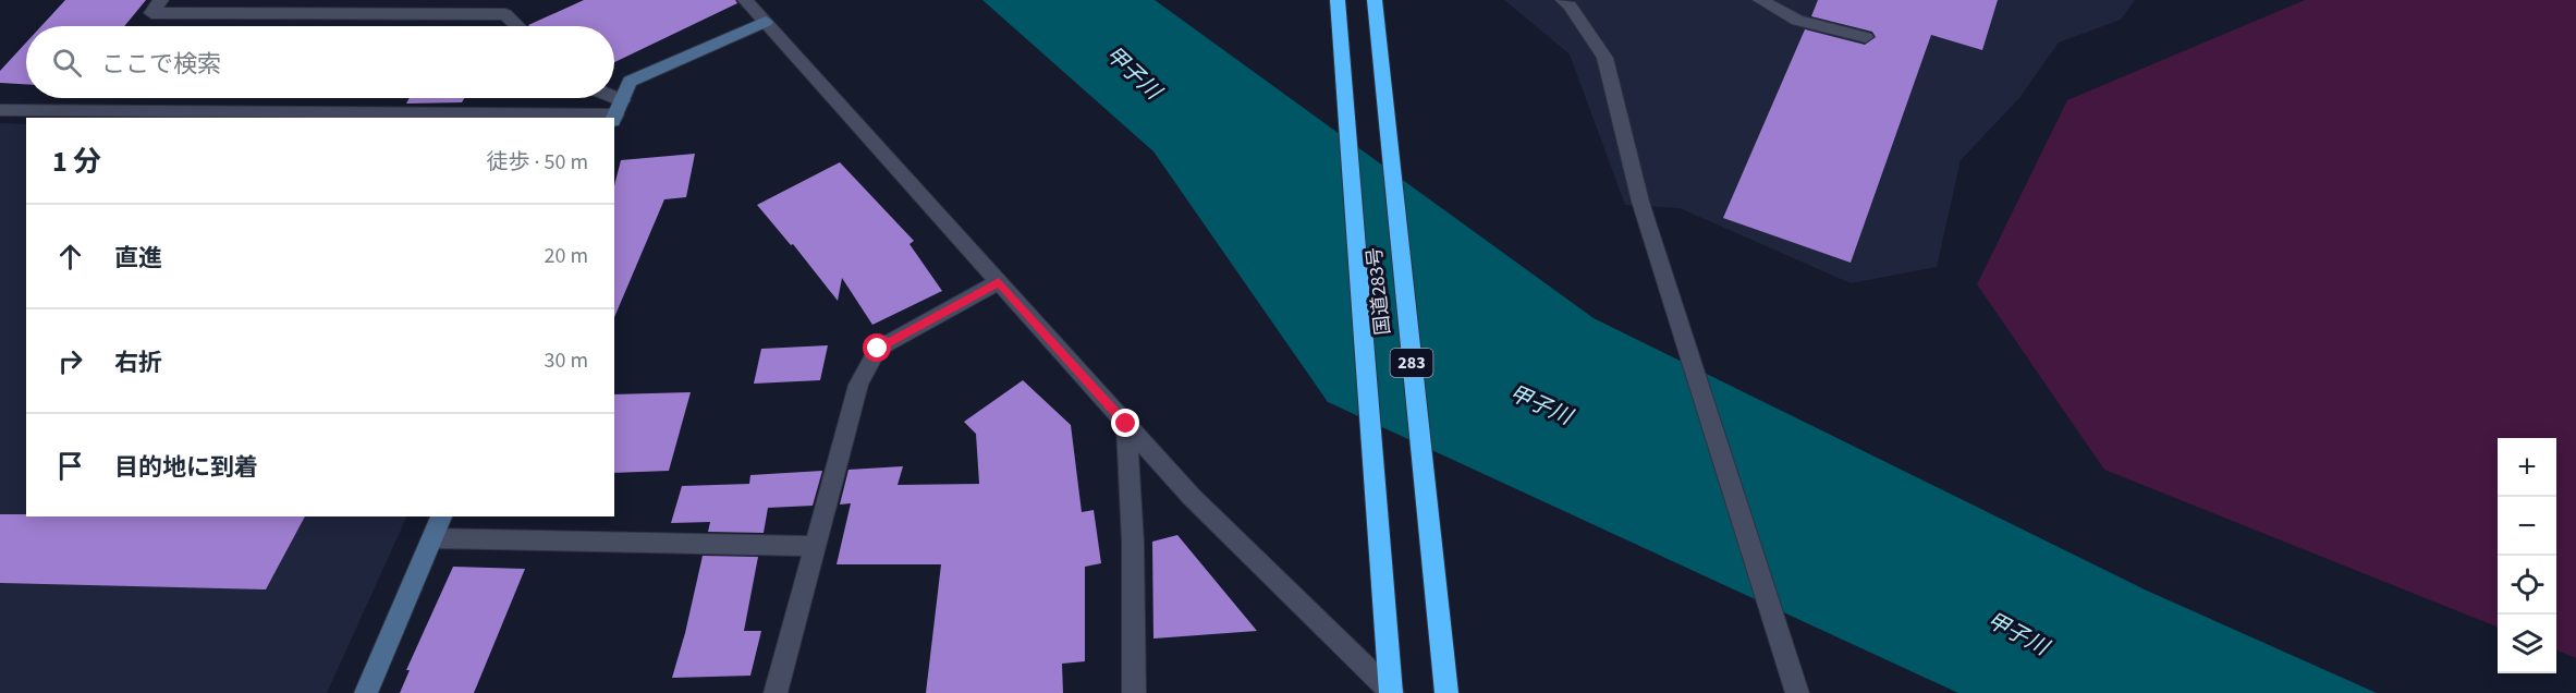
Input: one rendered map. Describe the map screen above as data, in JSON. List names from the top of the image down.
{
  "streets": {
    "highway": ["国道283号", "283"]
  },
  "water": ["甲子川"],
  "page": {
    "search": "ここで検索",
    "heading": ["1 分", "徒歩 · 50 m"],
    "list": [
      ["直進", "20 m"],
      ["右折", "30 m"],
      "目的地に到着"
    ],
    "map_buttons": ["+", "−"]
  }
}
